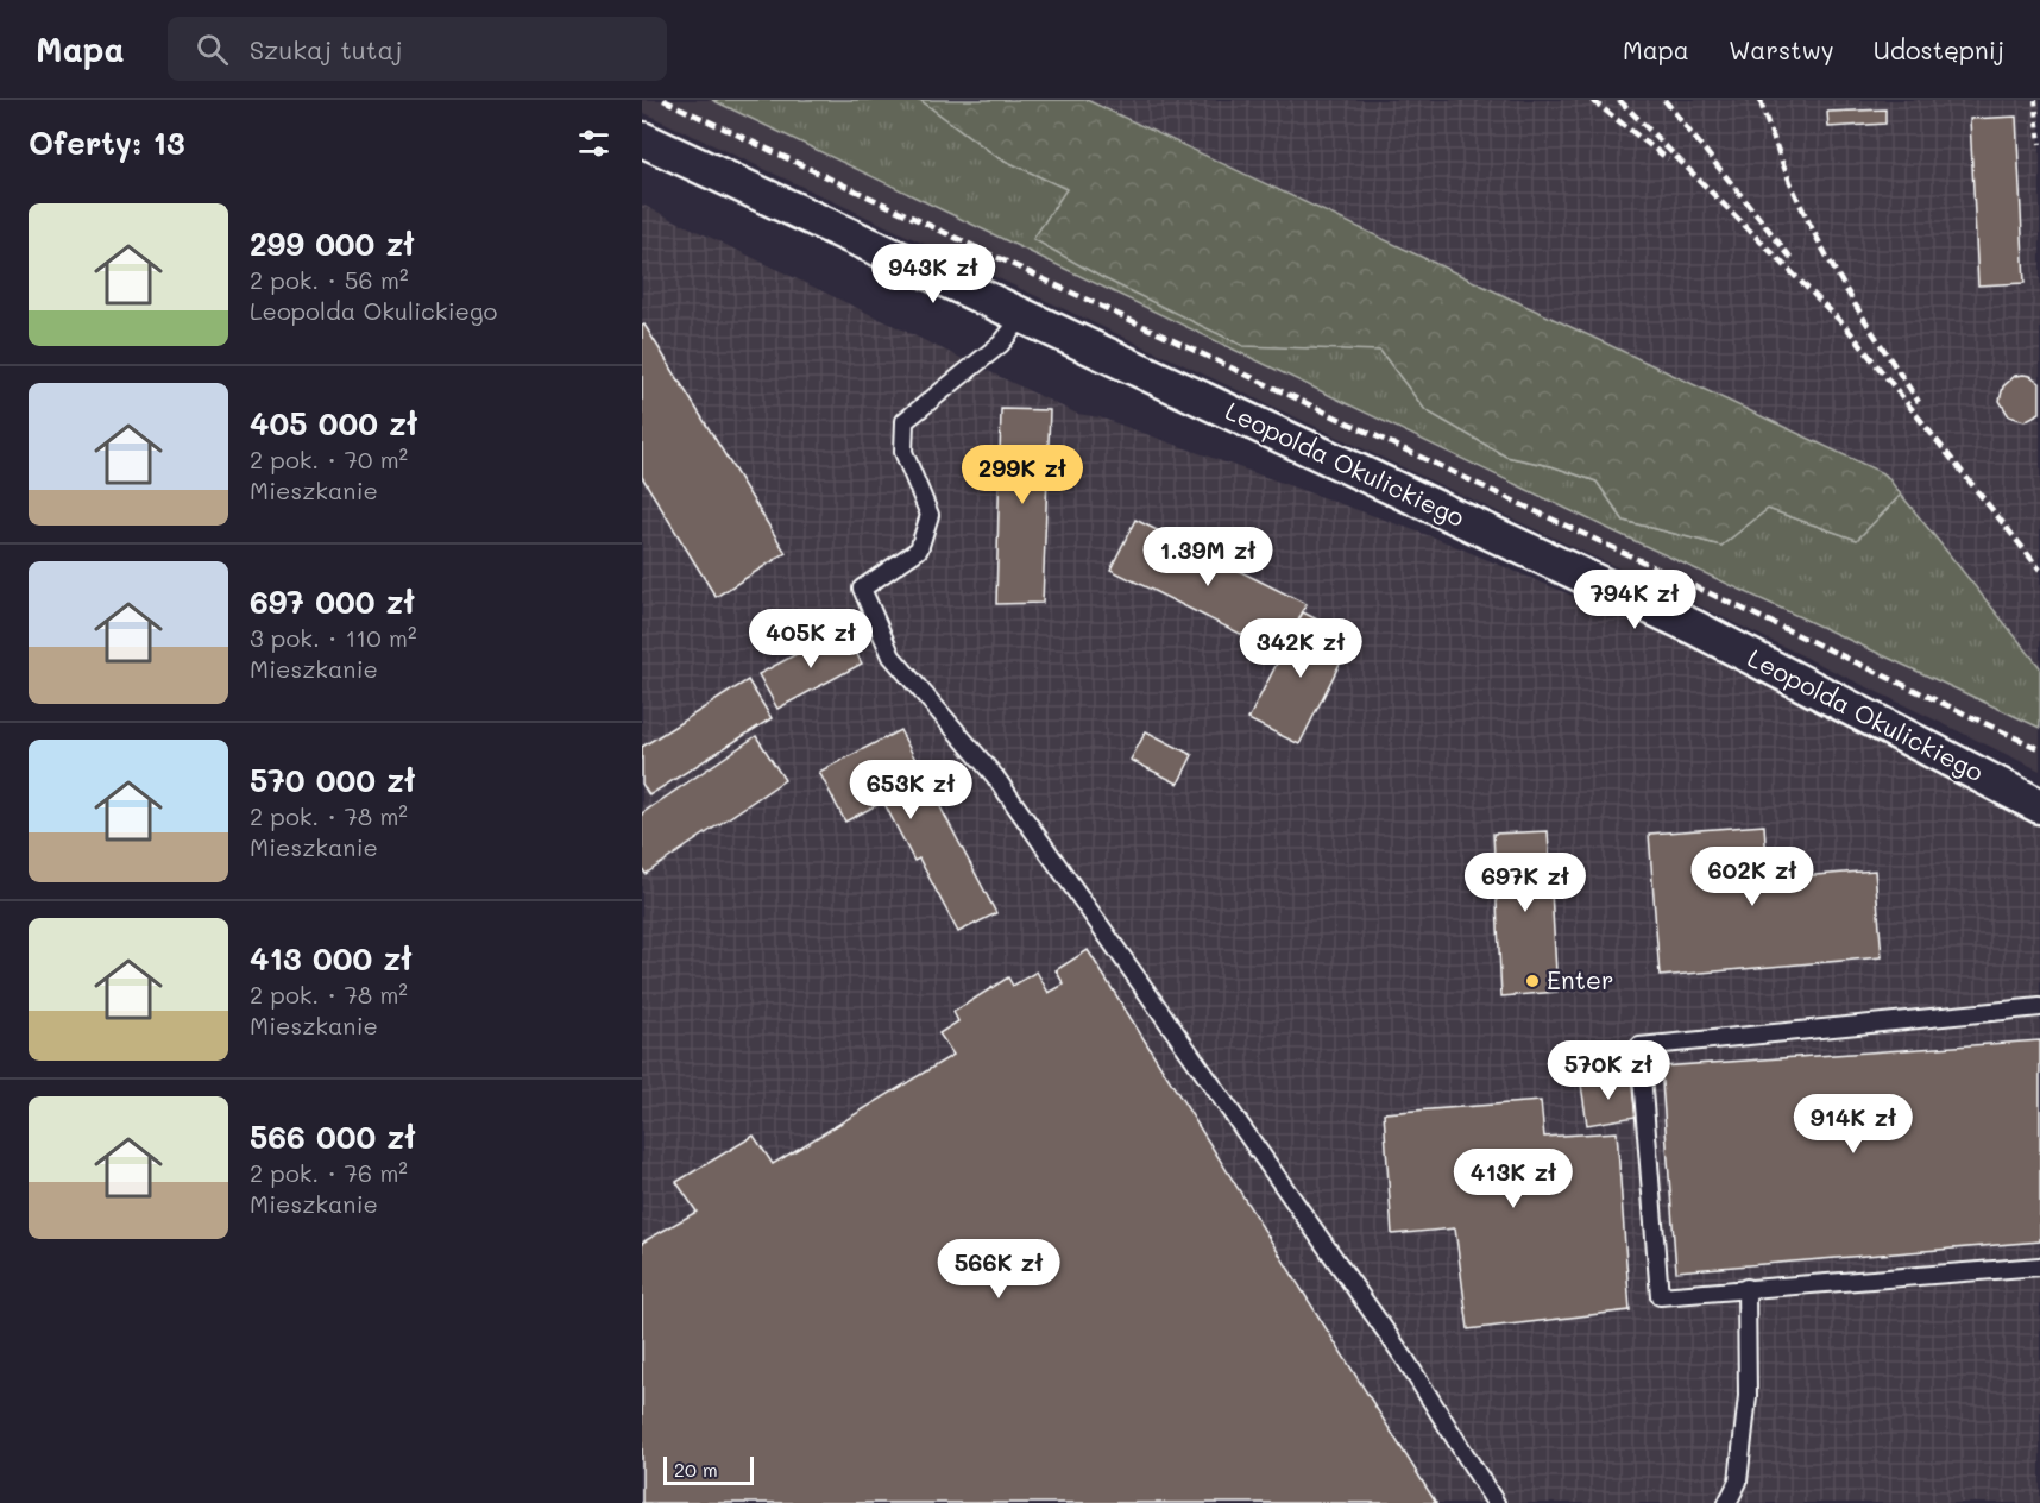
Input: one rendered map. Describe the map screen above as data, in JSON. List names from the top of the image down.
{
  "streets": {
    "street": ["Leopolda Okulickiego"]
  },
  "places": ["Enter"],
  "scale_bar": "20 m",
  "page": {
    "header": "Mapa",
    "search": "Szukaj tutaj",
    "nav": ["Mapa", "Warstwy", "Udostępnij"],
    "heading": "Oferty: 13",
    "list": [
      {
        "name": "299 000 zł",
        "note": "2 pok. · 56 m² · Leopolda Okulickiego"
      },
      {
        "name": "405 000 zł",
        "note": "2 pok. · 70 m² · Mieszkanie"
      },
      {
        "name": "697 000 zł",
        "note": "3 pok. · 110 m² · Mieszkanie"
      },
      {
        "name": "570 000 zł",
        "note": "2 pok. · 78 m² · Mieszkanie"
      },
      {
        "name": "413 000 zł",
        "note": "2 pok. · 78 m² · Mieszkanie"
      },
      {
        "name": "566 000 zł",
        "note": "2 pok. · 76 m² · Mieszkanie"
      }
    ],
    "price": [
      "943K zł",
      "299K zł",
      "1.39M zł",
      "794K zł",
      "405K zł",
      "342K zł",
      "653K zł",
      "602K zł",
      "697K zł",
      "570K zł",
      "914K zł",
      "413K zł",
      "566K zł"
    ],
    "scale": "20 m"
  }
}
